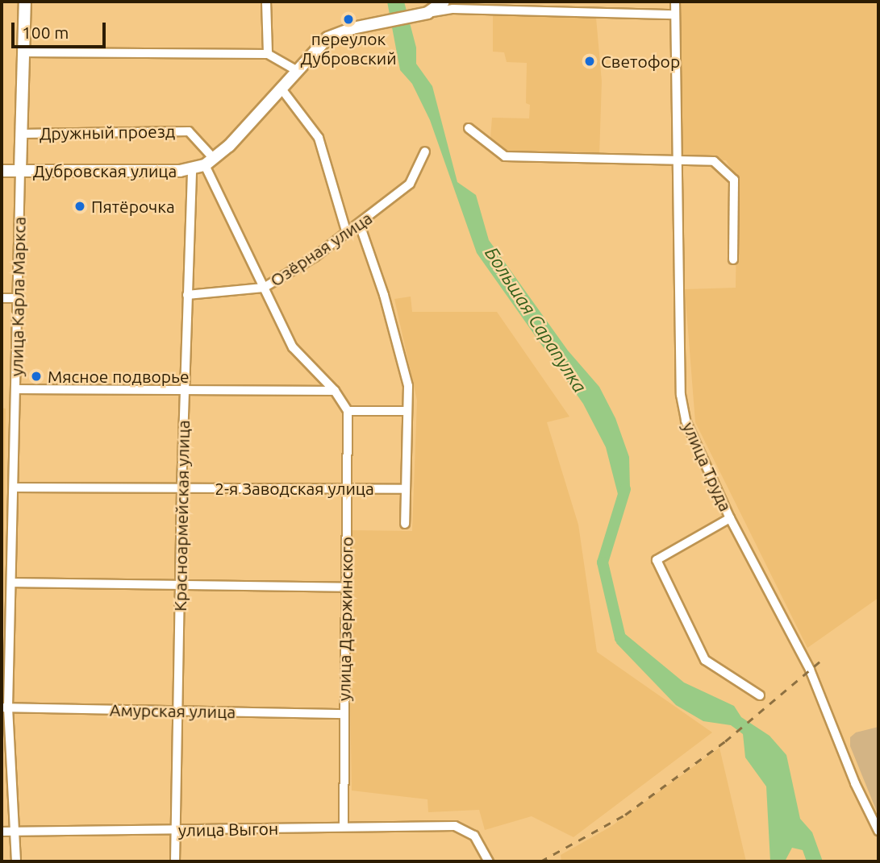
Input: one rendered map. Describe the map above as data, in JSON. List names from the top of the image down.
{
  "streets": {
    "main road": ["Дубровская улица", "улица Карла Маркса"],
    "street": [
      "Дружный проезд",
      "Озёрная улица",
      "улица Труда",
      "2-я Заводская улица",
      "Красноармейская улица",
      "улица Дзержинского",
      "Амурская улица",
      "улица Выгон"
    ]
  },
  "crossings": [
    ["Дружный проезд", "Дубровская улица"],
    ["Дружный проезд", "Озёрная улица"],
    ["Дружный проезд", "улица Карла Маркса"],
    ["Дружный проезд", "улица Дзержинского"],
    ["Дубровская улица", "улица Карла Маркса"],
    ["Дубровская улица", "Красноармейская улица"],
    ["Озёрная улица", "Красноармейская улица"],
    ["улица Карла Маркса", "2-я Заводская улица"],
    ["улица Карла Маркса", "Амурская улица"],
    ["улица Карла Маркса", "улица Выгон"],
    ["2-я Заводская улица", "Красноармейская улица"],
    ["2-я Заводская улица", "улица Дзержинского"],
    ["Красноармейская улица", "Амурская улица"],
    ["Красноармейская улица", "улица Выгон"],
    ["улица Дзержинского", "Амурская улица"],
    ["улица Дзержинского", "улица Выгон"]
  ],
  "water": ["Большая Сарапулка"],
  "places": [
    "переулок Дубровский",
    "Светофор",
    "Пятёрочка",
    "Мясное подворье"
  ],
  "scale_bar": "100 m"
}
